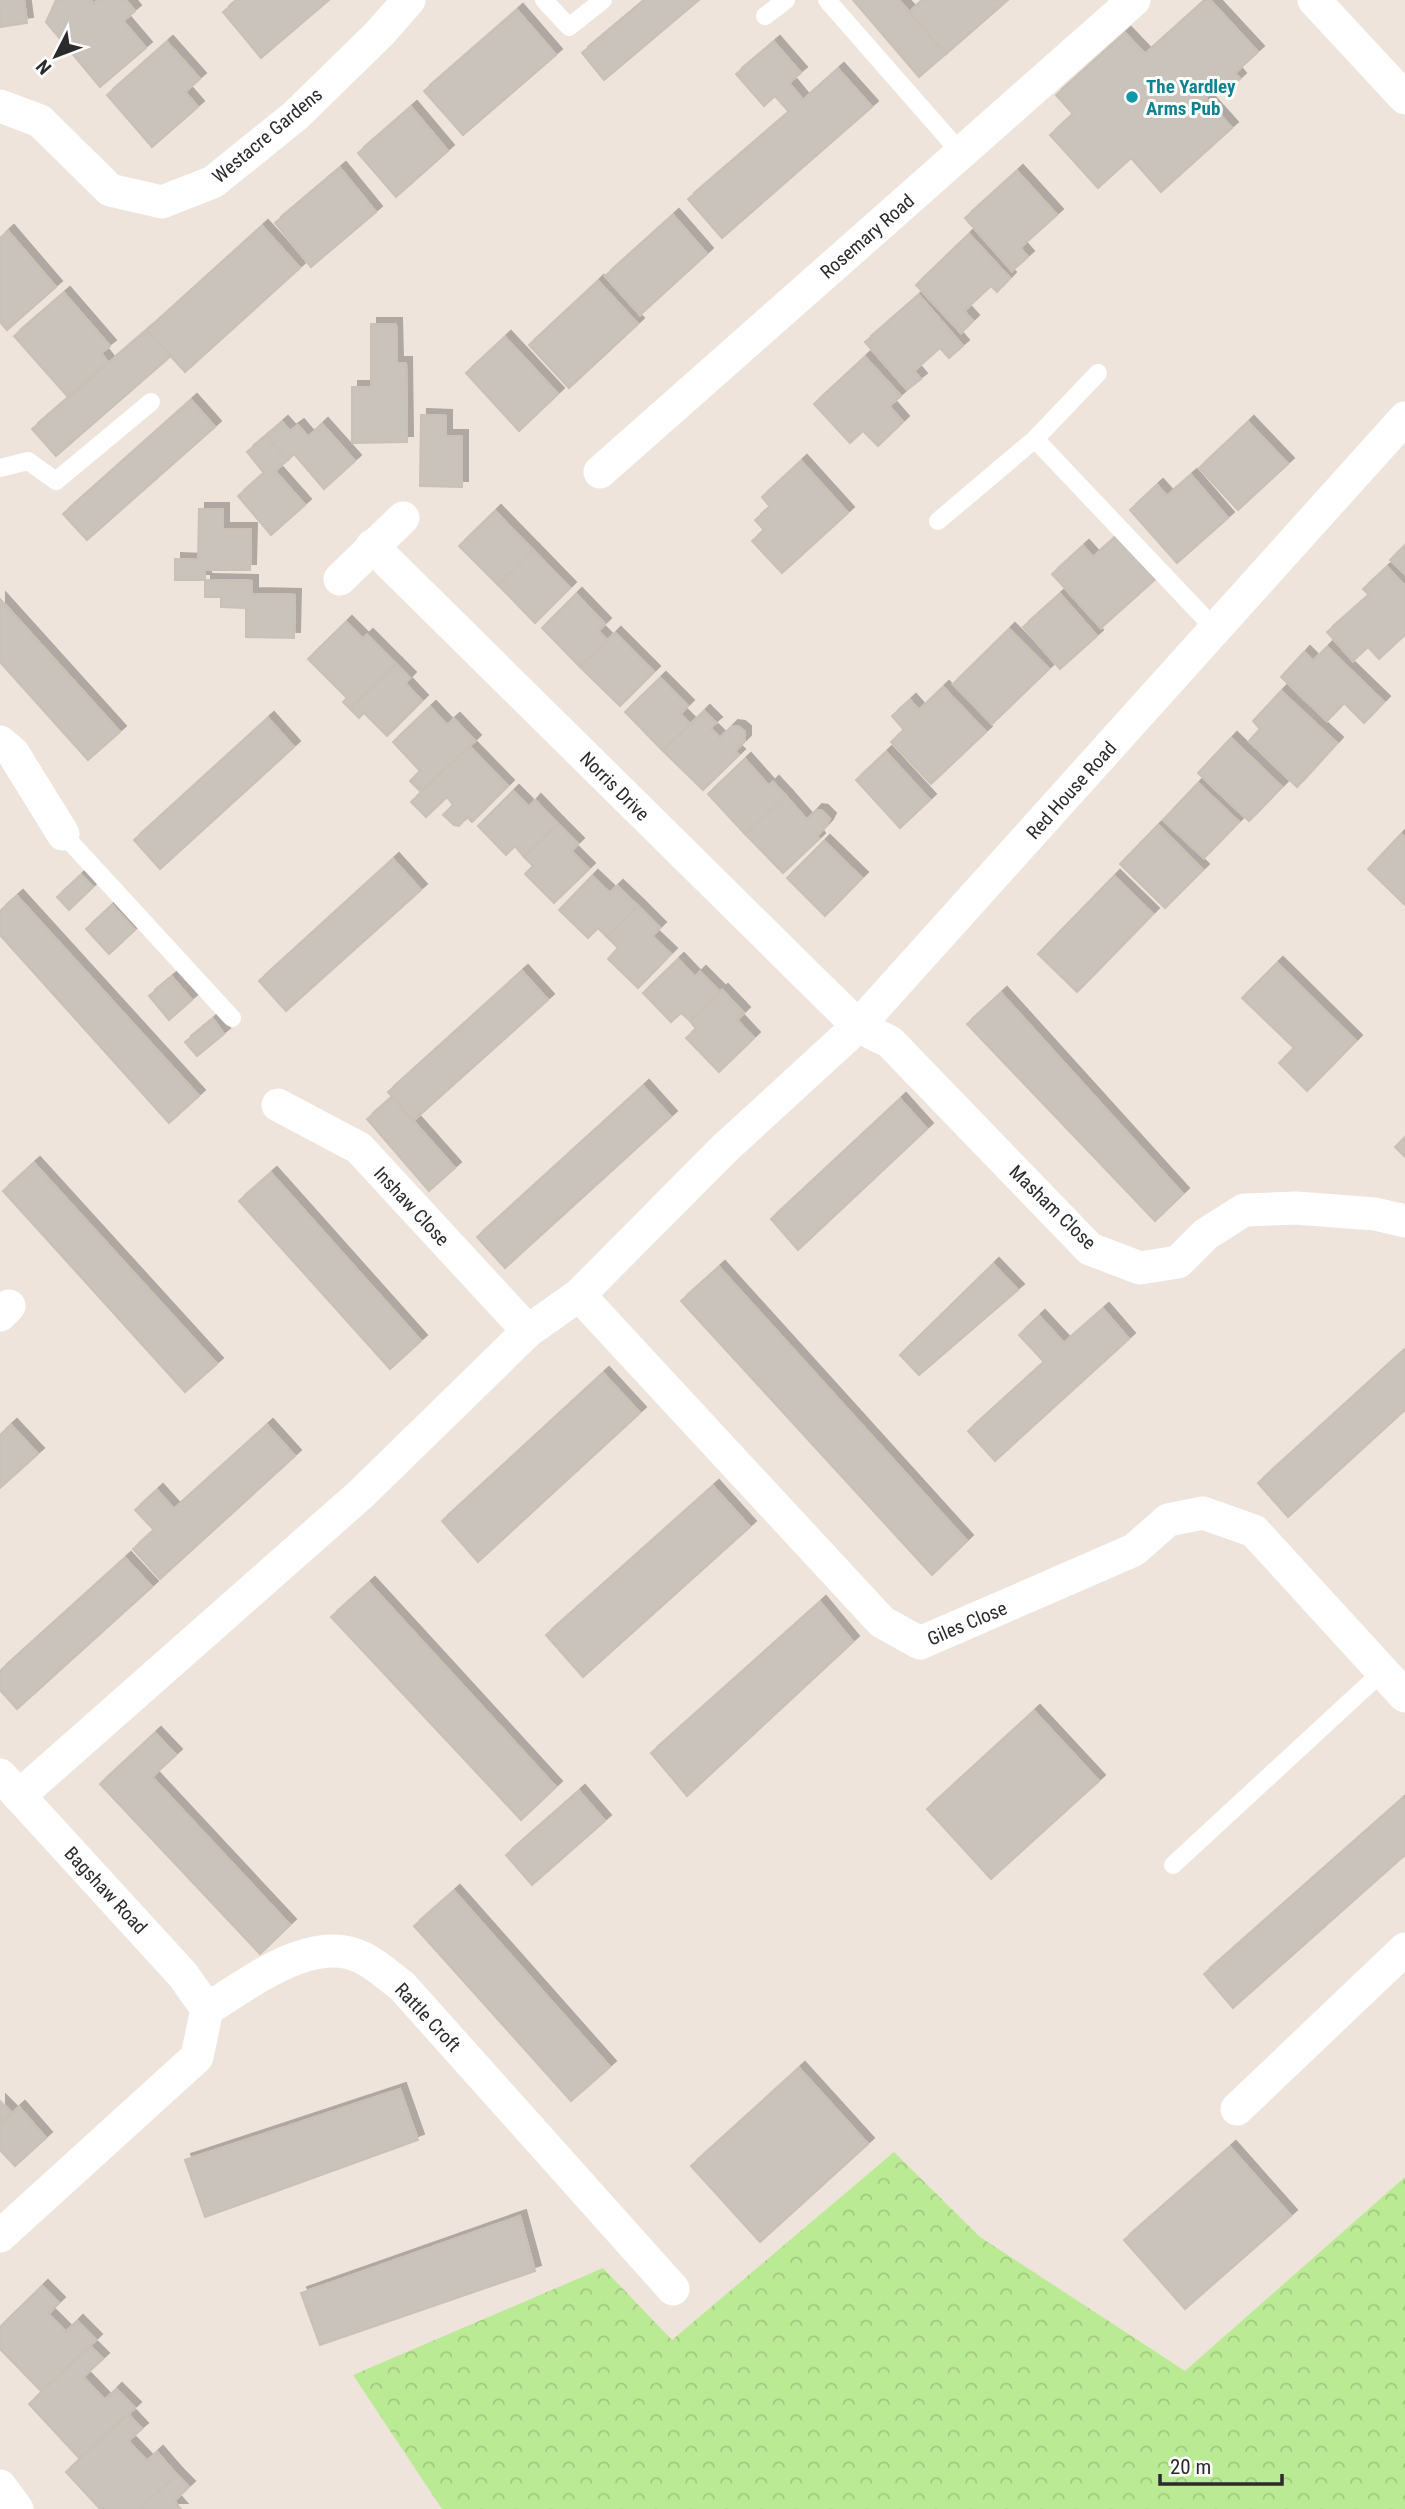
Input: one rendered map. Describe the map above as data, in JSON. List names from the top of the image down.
{
  "streets": {
    "street": [
      "Westacre Gardens",
      "Rosemary Road",
      "Norris Drive",
      "Red House Road",
      "Inshaw Close",
      "Masham Close",
      "Giles Close",
      "Bagshaw Road",
      "Rattle Croft"
    ]
  },
  "crossings": [
    ["Norris Drive", "Red House Road"],
    ["Norris Drive", "Masham Close"],
    ["Red House Road", "Inshaw Close"],
    ["Red House Road", "Masham Close"],
    ["Red House Road", "Giles Close"],
    ["Red House Road", "Bagshaw Road"],
    ["Bagshaw Road", "Rattle Croft"]
  ],
  "places": ["The Yardley Arms Pub"],
  "scale_bar": "20 m",
  "north": "bottom left"
}
